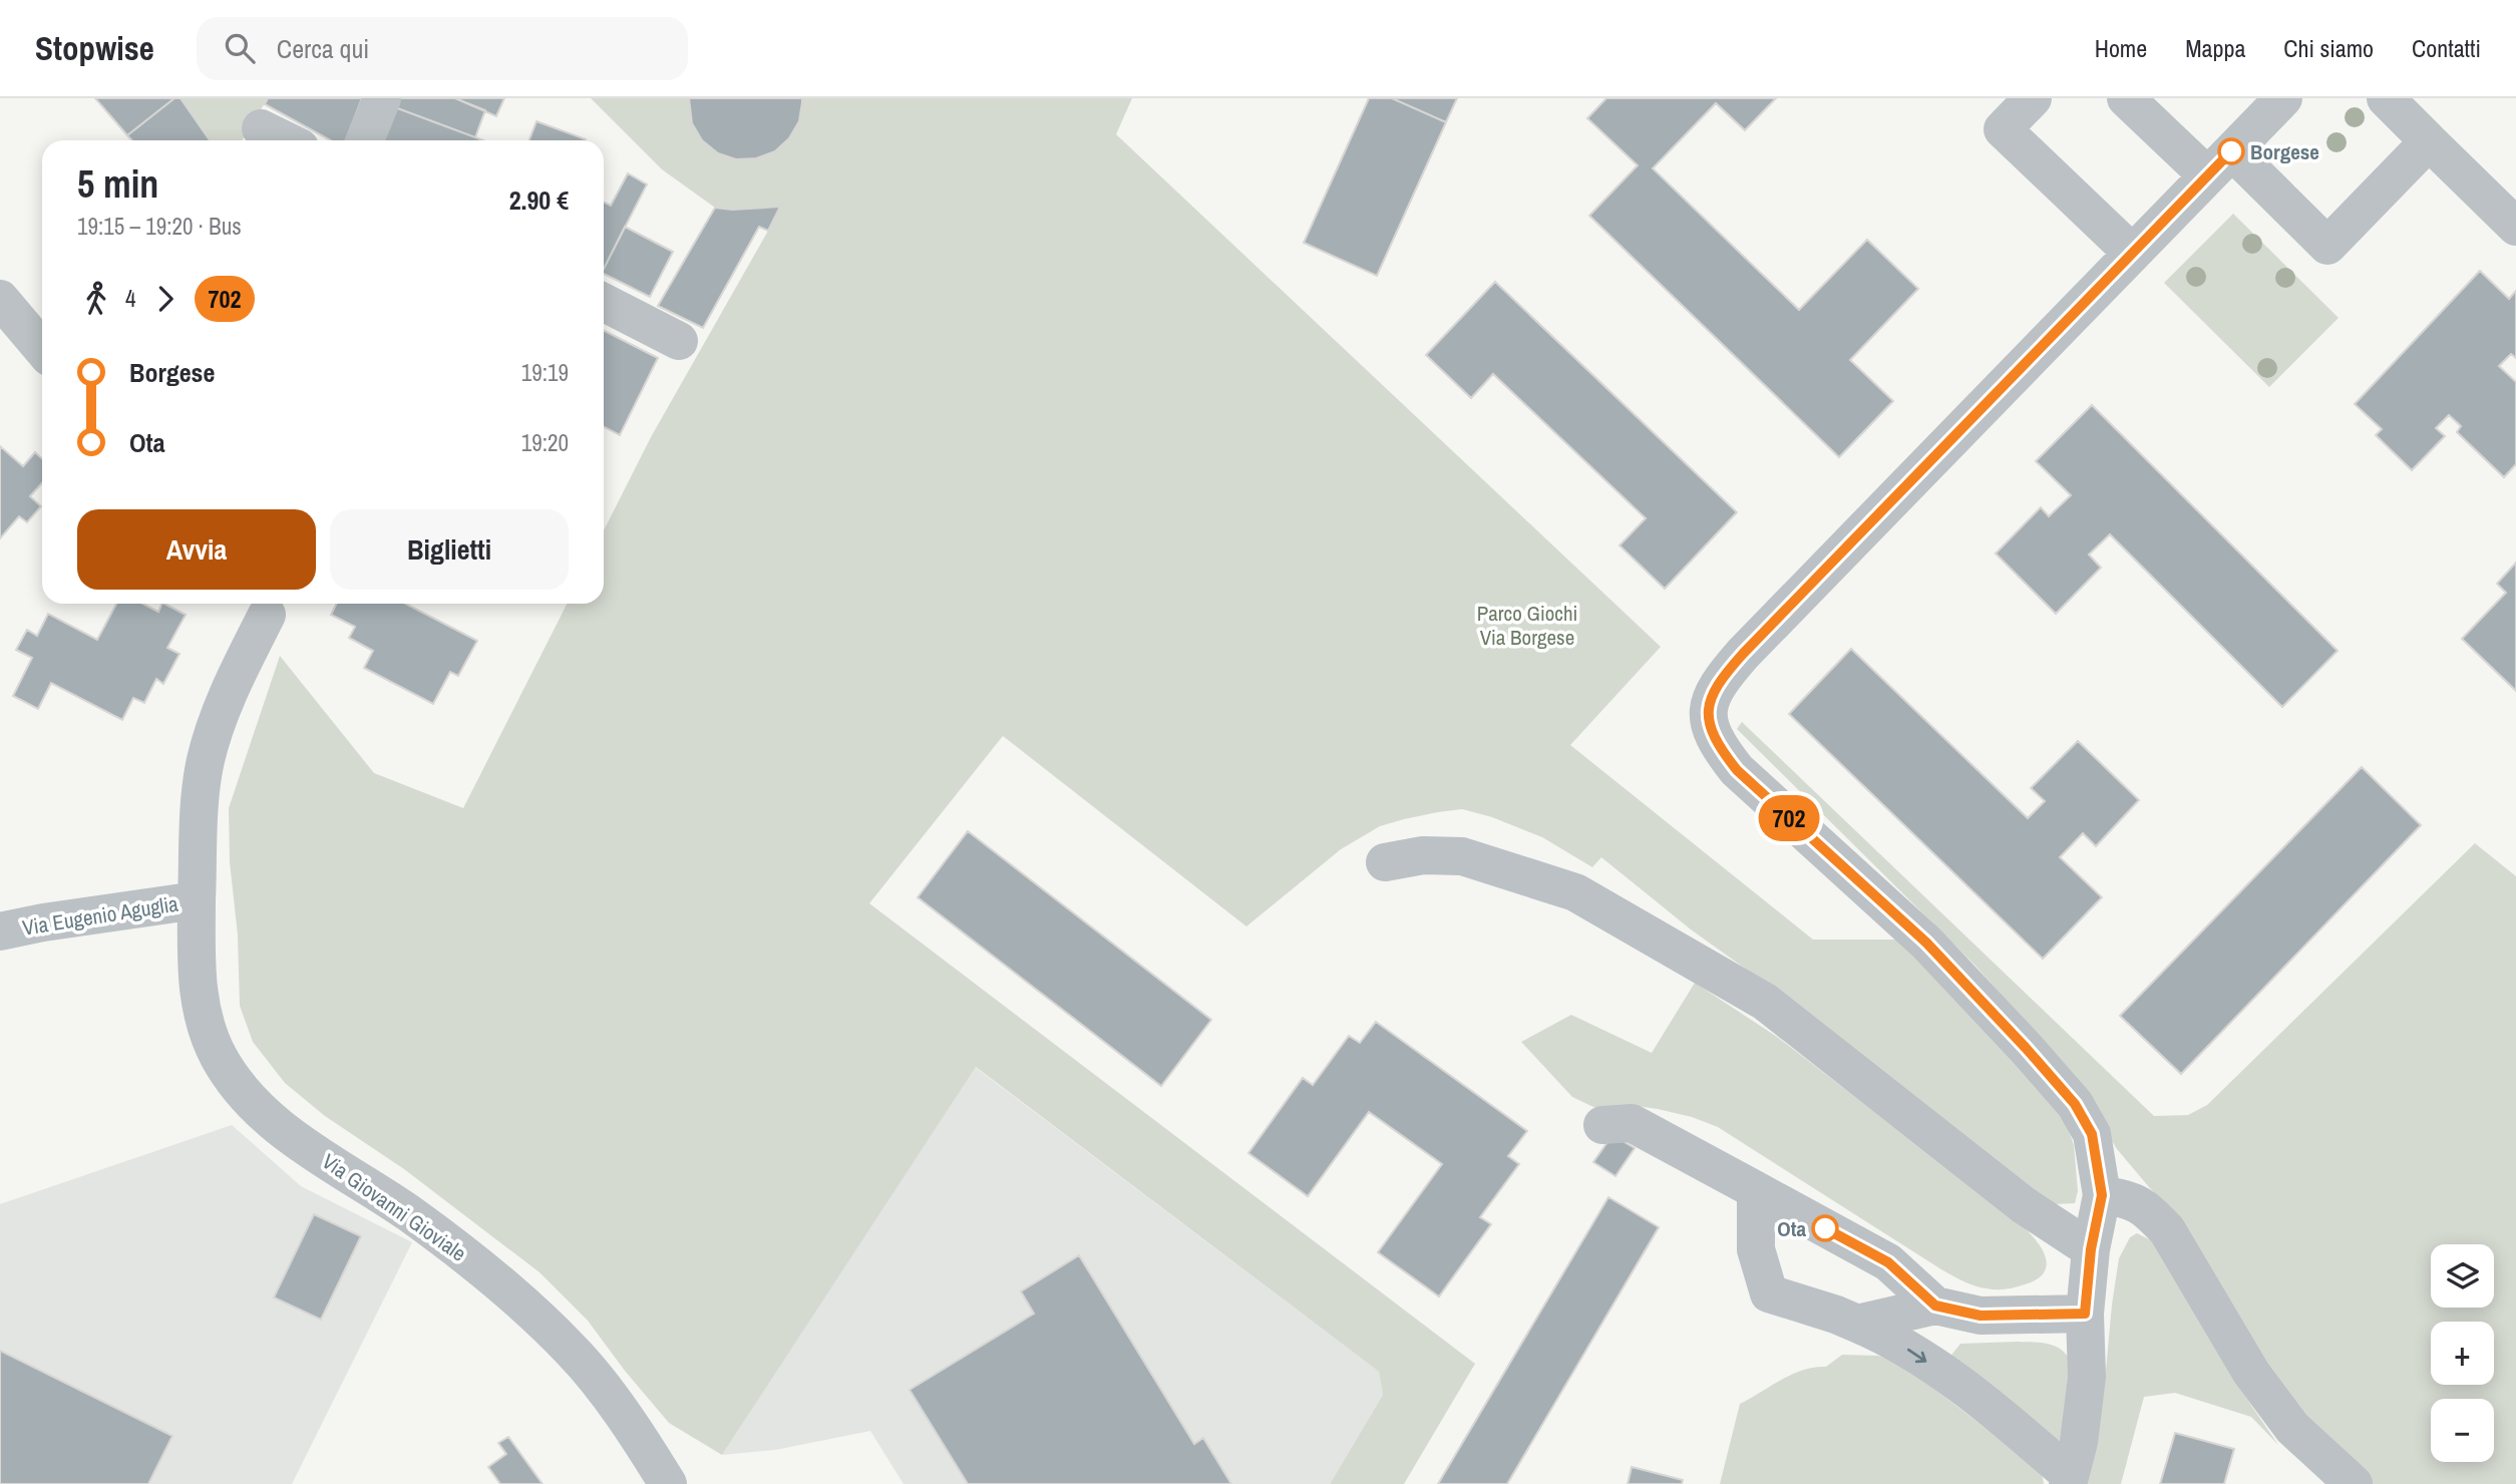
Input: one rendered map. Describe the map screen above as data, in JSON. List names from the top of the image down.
{
  "streets": {
    "street": ["Via Eugenio Aguglia", "Via Giovanni Gioviale"]
  },
  "crossings": [
    ["Via Eugenio Aguglia", "Via Giovanni Gioviale"]
  ],
  "parks": ["Parco Giochi Via Borgese"],
  "places": ["Borgese", "Ota"],
  "lines": ["bus line 702"],
  "page": {
    "header": "Stopwise",
    "search": "Cerca qui",
    "nav": [
      "Home",
      "Mappa",
      "Chi siamo",
      "Contatti"
    ],
    "on_map": "702",
    "heading": ["5 min", "19:15 – 19:20 · Bus", "2.90 €"],
    "legs": ["4", "702"],
    "list": [
      {
        "name": "Borgese",
        "value": "19:19"
      },
      {
        "name": "Ota",
        "value": "19:20"
      }
    ],
    "buttons": ["Avvia", "Biglietti"],
    "map_buttons": ["+", "−"]
  }
}
